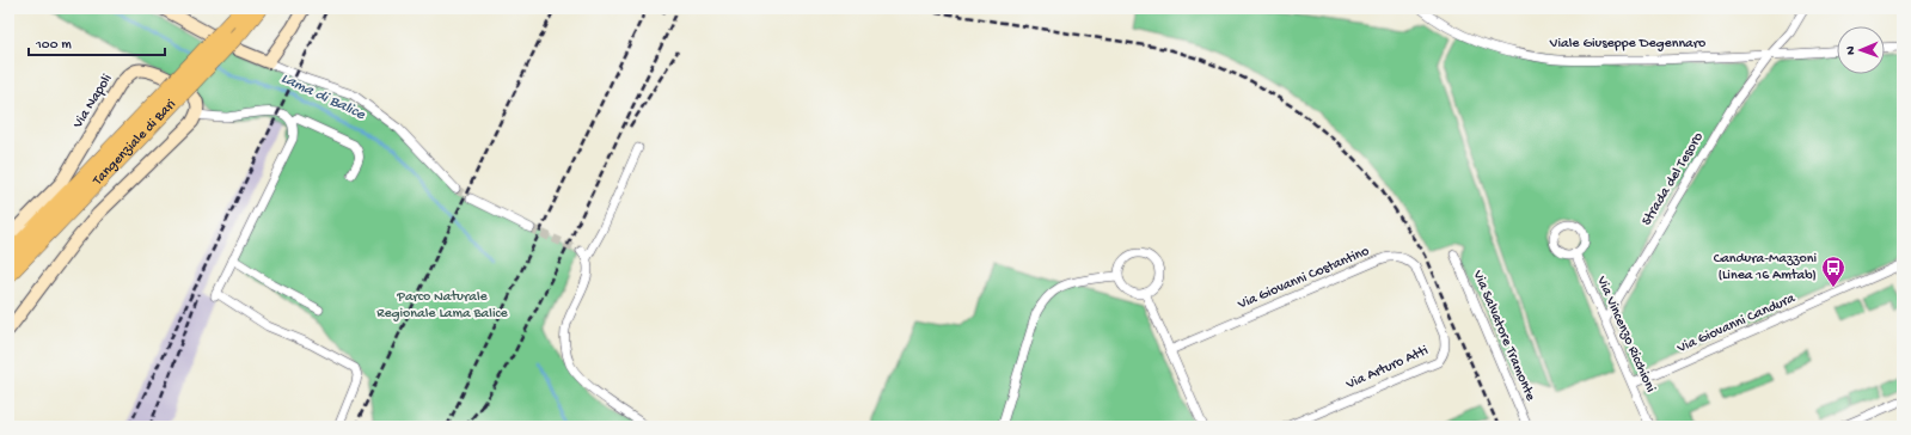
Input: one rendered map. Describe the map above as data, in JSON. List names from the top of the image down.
{
  "streets": {
    "highway": ["Tangenziale di Bari"],
    "street": [
      "Viale Giuseppe Degennaro",
      "Via Napoli",
      "Strada del Tesoro",
      "Via Giovanni Costantino",
      "Via Giovanni Candura",
      "Via Vincenzo Ricchioni",
      "Via Salvatore Tramonte",
      "Via Arturo Atti"
    ]
  },
  "crossings": [
    ["Viale Giuseppe Degennaro", "Strada del Tesoro"],
    ["Strada del Tesoro", "Via Vincenzo Ricchioni"],
    ["Via Giovanni Costantino", "Via Arturo Atti"],
    ["Via Giovanni Candura", "Via Vincenzo Ricchioni"]
  ],
  "water": ["Lama di Balice"],
  "parks": ["Parco Naturale Regionale Lama Balice"],
  "places": {
    "bus stop": ["Candura-Mazzoni (Linea 16 Amtab)"]
  },
  "scale_bar": "100 m",
  "north": "left"
}
